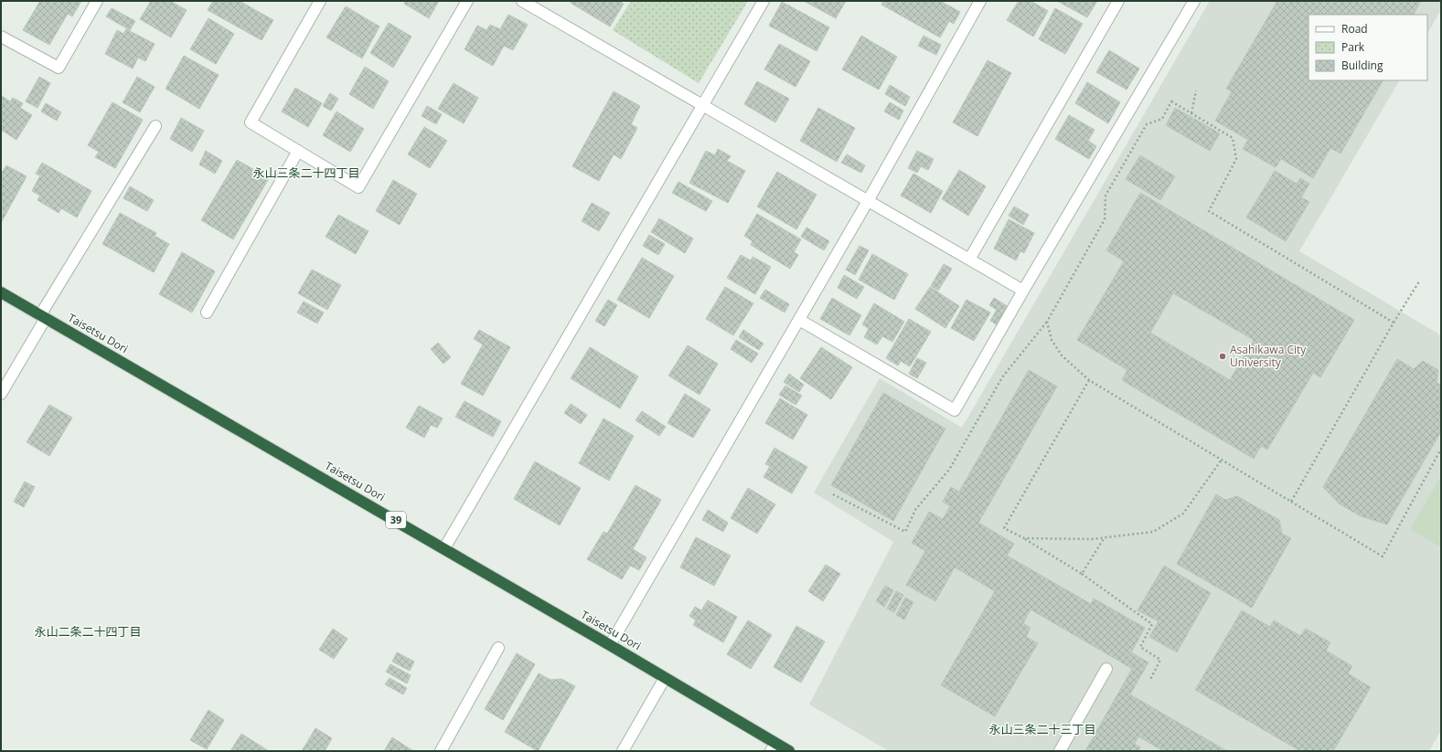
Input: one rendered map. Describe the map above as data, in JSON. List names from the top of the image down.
{
  "streets": {
    "highway": ["Taisetsu Dori", "39"]
  },
  "districts": ["永山三条二十四丁目", "永山二条二十四丁目", "永山三条二十三丁目"],
  "places": ["Asahikawa City University"],
  "legend": ["Road", "Park", "Building"]
}
